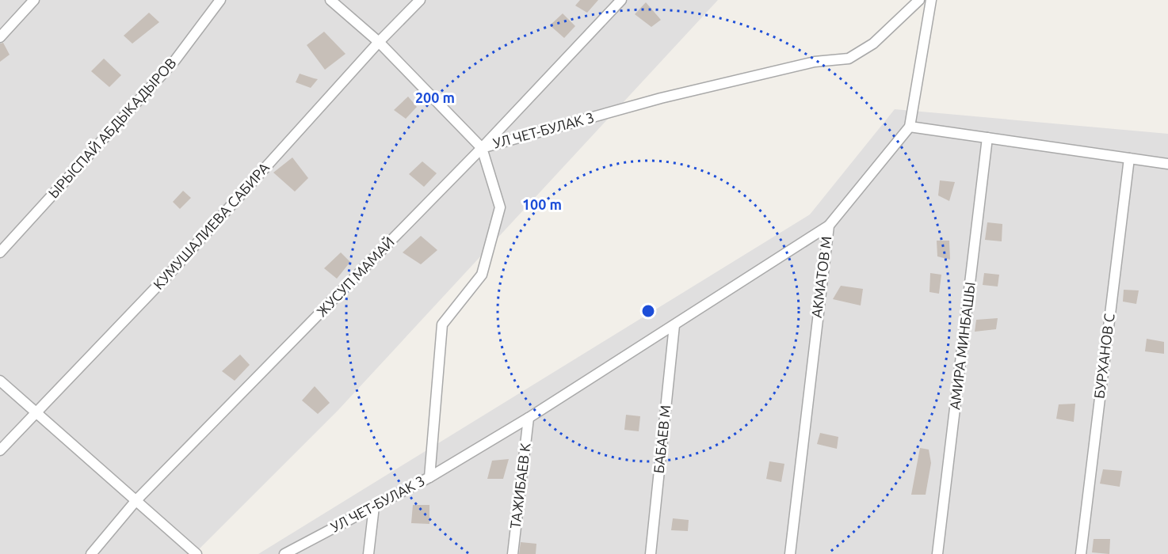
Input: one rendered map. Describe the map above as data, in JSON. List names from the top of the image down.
{
  "streets": {
    "street": [
      "ЫРЫСПАЙ АБДЫКАДЫРОВ",
      "УЛ ЧЕТ-БУЛАК 3",
      "КУМУШАЛИЕВА САБИРА",
      "ЖУСУП МАМАЙ",
      "АКМАТОВ М",
      "АМИРА МИНБАШЫ",
      "БУРХАНОВ С",
      "БАБАЕВ М",
      "ТАЖИБАЕВ К"
    ]
  },
  "crossings": [
    ["УЛ ЧЕТ-БУЛАК 3", "ЖУСУП МАМАЙ"]
  ],
  "rings": ["200 m", "100 m"]
}
